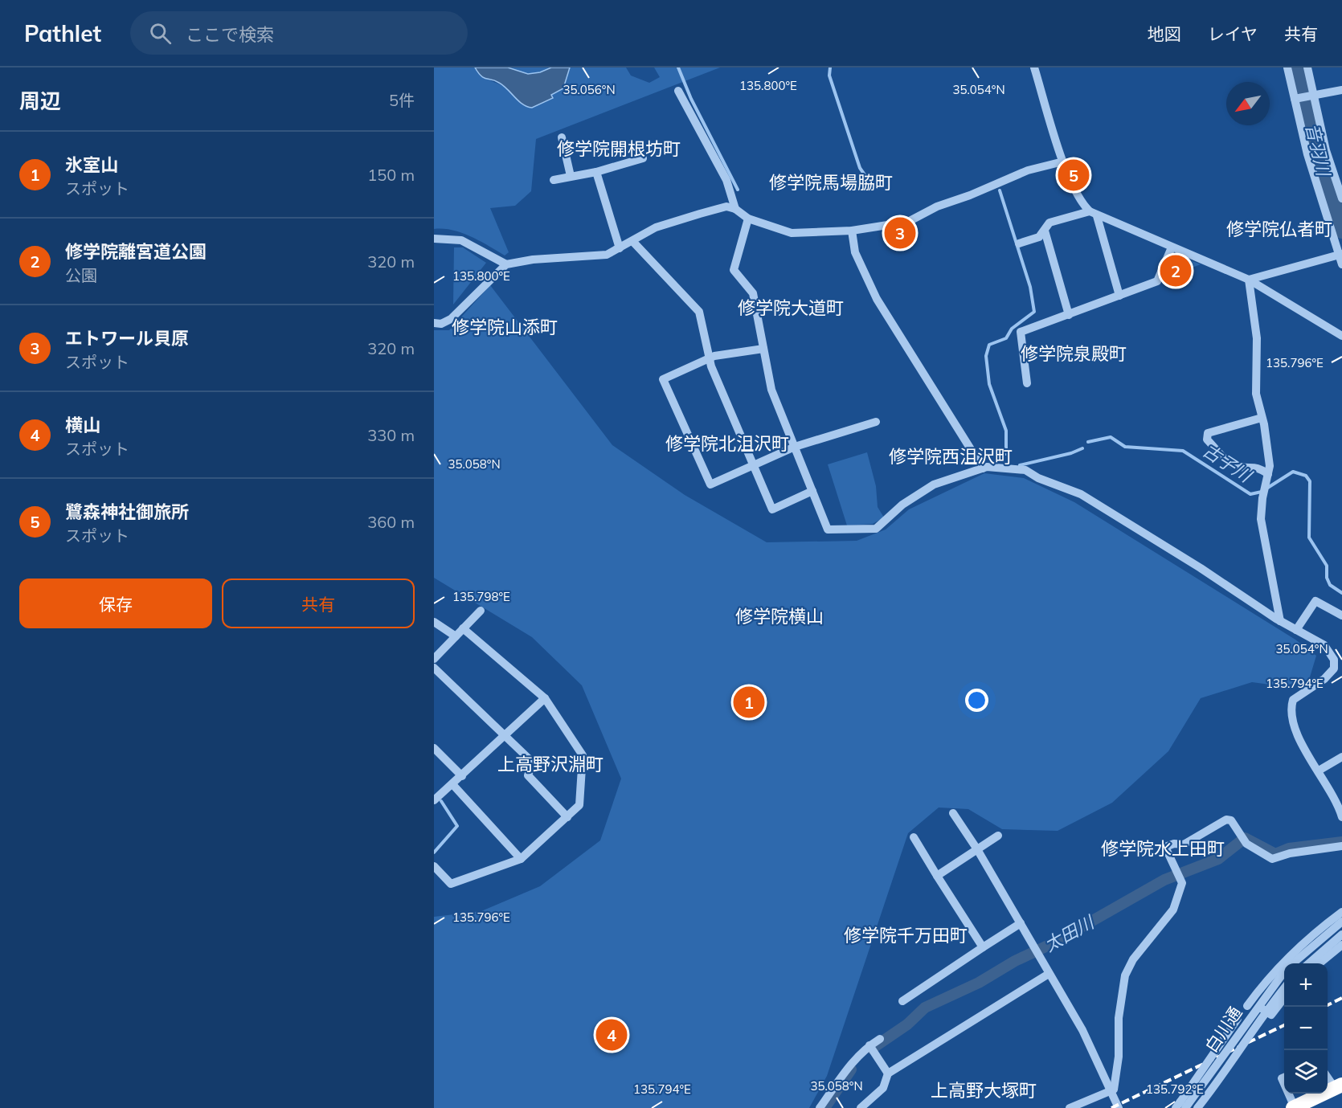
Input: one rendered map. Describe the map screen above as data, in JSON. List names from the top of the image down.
{
  "streets": {
    "street": ["白川通"]
  },
  "districts": [
    "修学院開根坊町",
    "修学院馬場脇町",
    "修学院仏者町",
    "修学院大道町",
    "修学院山添町",
    "修学院泉殿町",
    "修学院北沮沢町",
    "修学院西沮沢町",
    "修学院横山",
    "上高野沢淵町",
    "修学院水上田町",
    "修学院千万田町",
    "上高野大塚町"
  ],
  "water": ["音羽川", "古子川", "太田川"],
  "north": "bottom left",
  "page": {
    "header": "Pathlet",
    "search": "ここで検索",
    "nav": ["地図", "レイヤ", "共有"],
    "heading": ["周辺", "5件"],
    "list": [
      {
        "mark": "1",
        "name": "氷室山",
        "note": "スポット",
        "value": "150 m"
      },
      {
        "mark": "2",
        "name": "修学院離宮道公園",
        "note": "公園",
        "value": "320 m"
      },
      {
        "mark": "3",
        "name": "エトワール貝原",
        "note": "スポット",
        "value": "320 m"
      },
      {
        "mark": "4",
        "name": "横山",
        "note": "スポット",
        "value": "330 m"
      },
      {
        "mark": "5",
        "name": "鷺森神社御旅所",
        "note": "スポット",
        "value": "360 m"
      }
    ],
    "pins": [
      "5",
      "3",
      "2",
      "1",
      "4"
    ],
    "buttons": ["保存", "共有"],
    "map_buttons": ["+", "−"]
  },
  "coordinates": [
    "135.800°E",
    "35.054°N",
    "35.056°N",
    "135.796°E",
    "35.058°N",
    "135.798°E",
    "135.794°E",
    "135.792°E"
  ]
}
